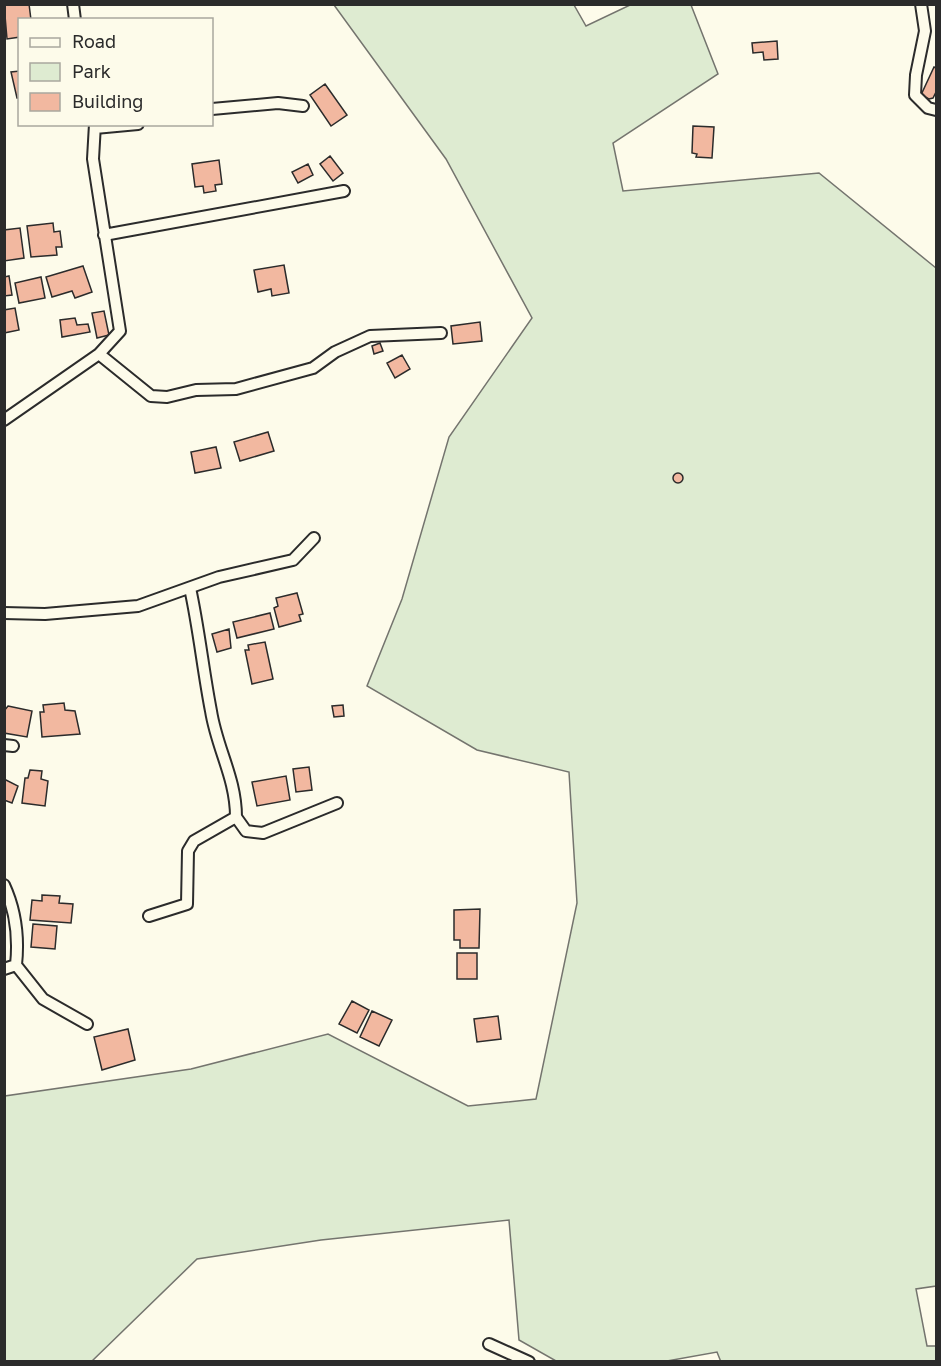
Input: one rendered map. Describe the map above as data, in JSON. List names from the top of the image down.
{
  "legend": ["Road", "Park", "Building"]
}
